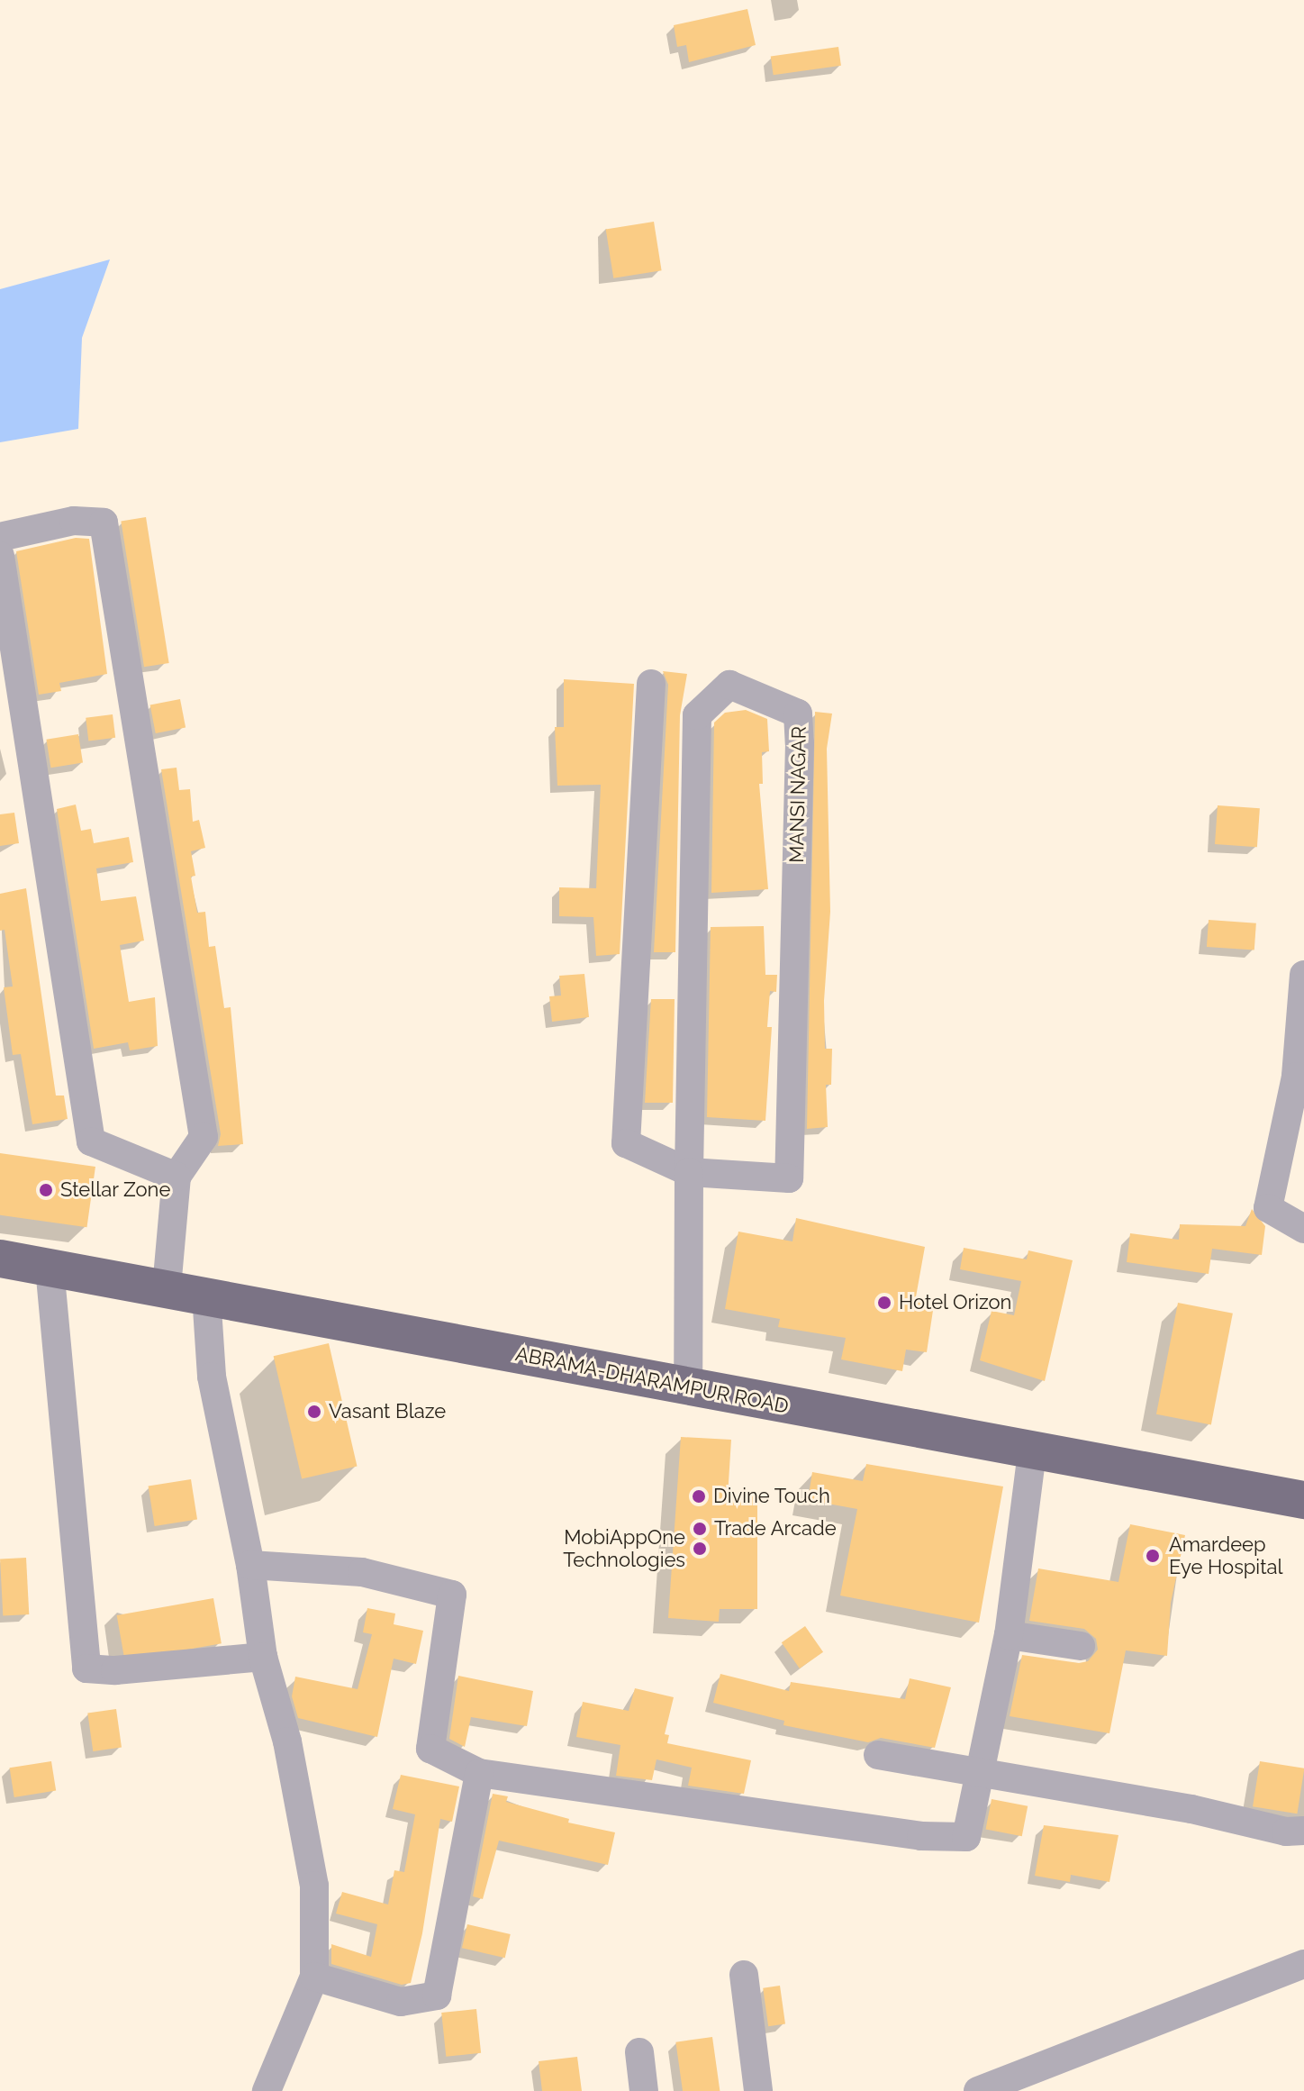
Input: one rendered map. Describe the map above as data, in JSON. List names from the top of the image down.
{
  "streets": {
    "main road": ["ABRAMA-DHARAMPUR ROAD"],
    "street": ["MANSI NAGAR"]
  },
  "crossings": [
    ["MANSI NAGAR", "ABRAMA-DHARAMPUR ROAD"]
  ],
  "places": [
    "Stellar Zone",
    "Hotel Orizon",
    "Vasant Blaze",
    "Divine Touch",
    "Trade Arcade",
    "MobiAppOne Technologies",
    "Amardeep Eye Hospital"
  ]
}
